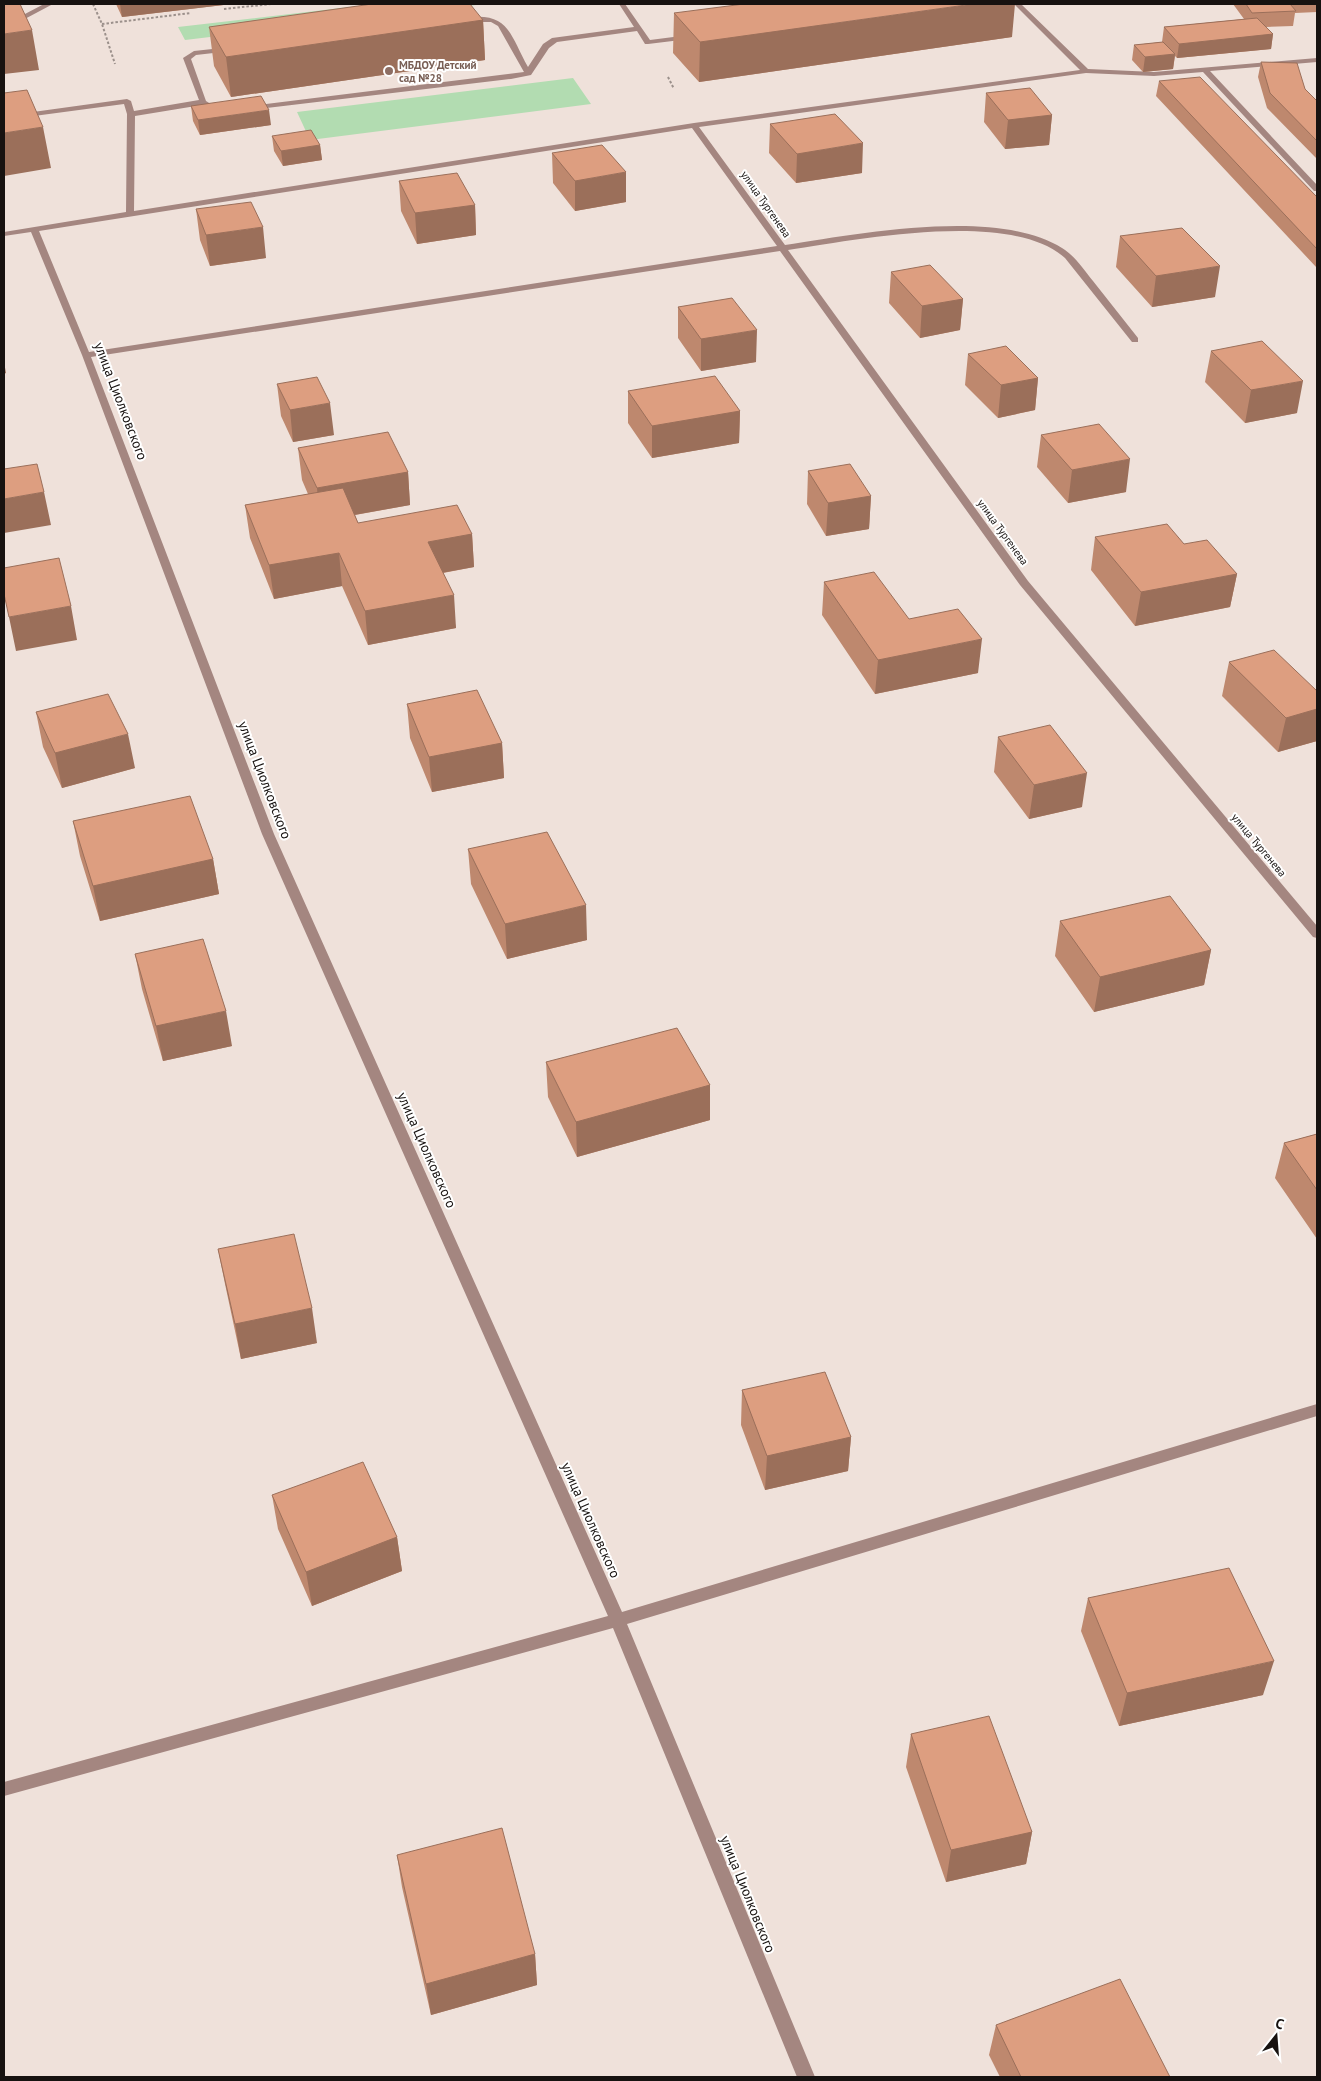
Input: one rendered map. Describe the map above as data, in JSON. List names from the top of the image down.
{
  "streets": {
    "street": ["улица Тургенева", "улица Циолковского"]
  },
  "places": ["МБДОУ Детский сад №28"],
  "north": "top"
}
